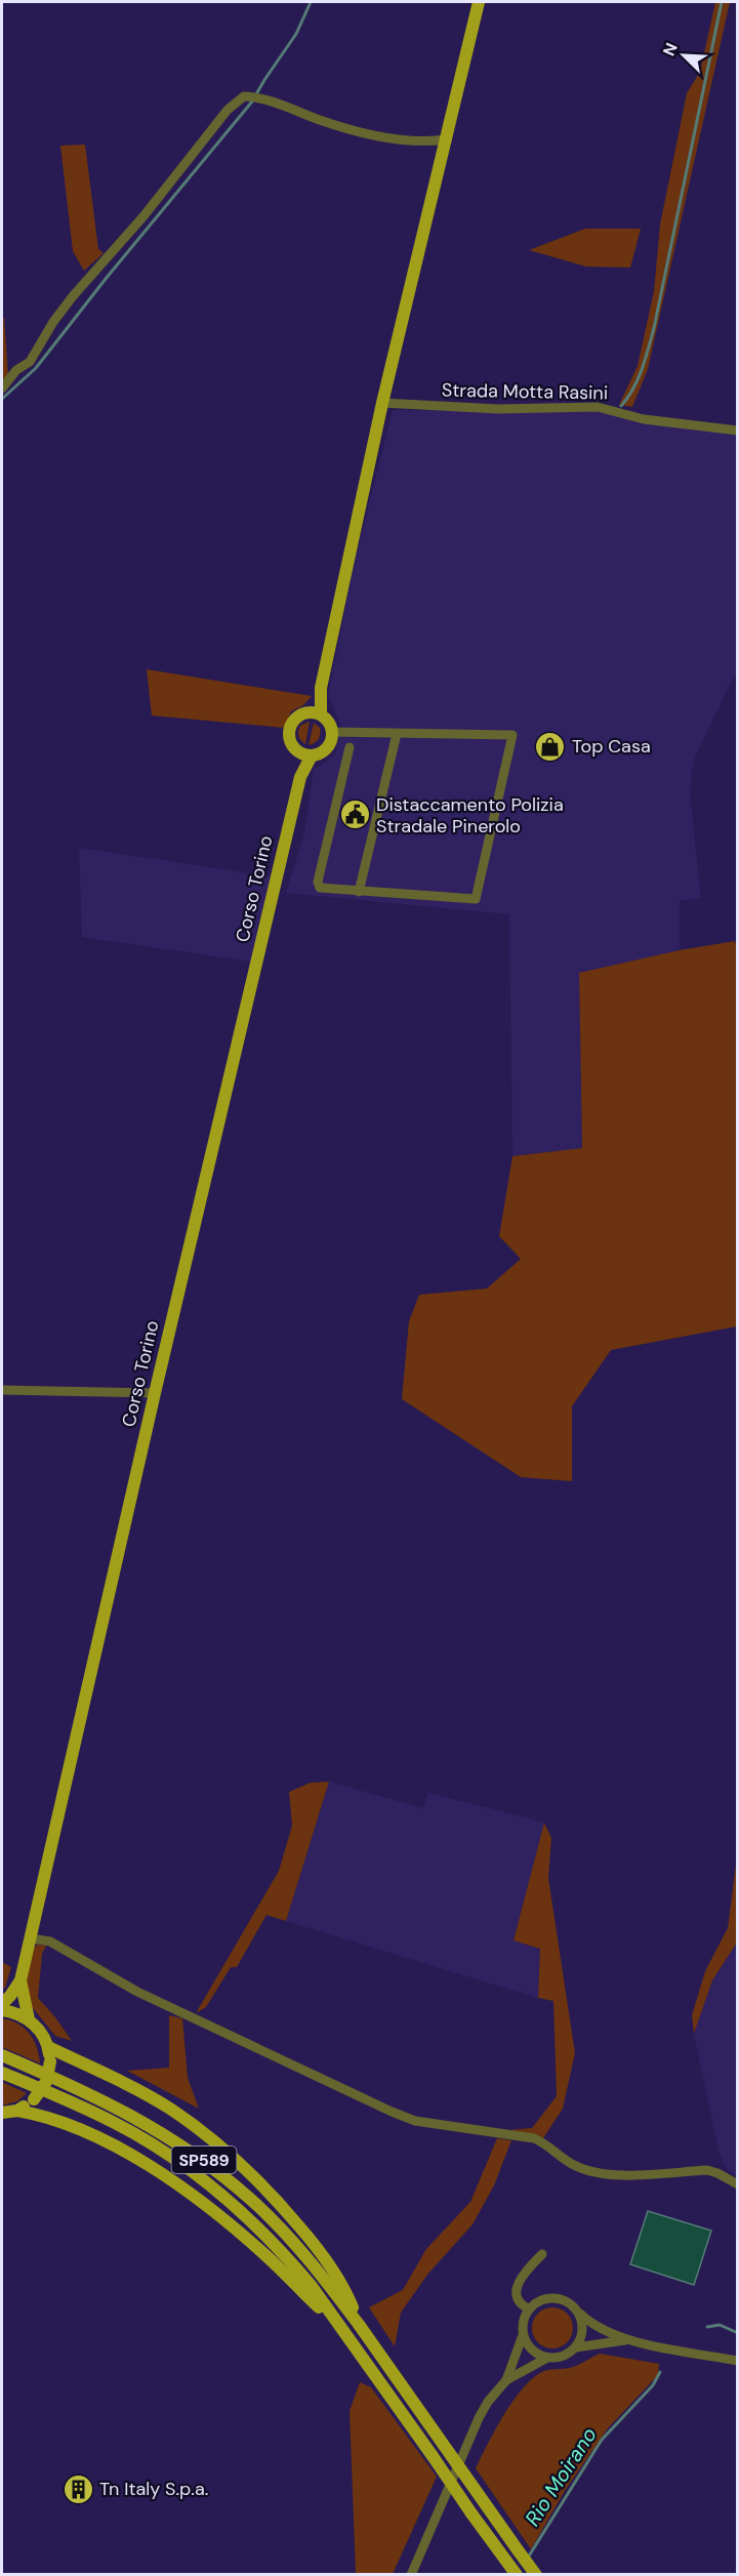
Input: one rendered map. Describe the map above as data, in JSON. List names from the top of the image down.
{
  "streets": {
    "main road": ["Corso Torino", "SP589"],
    "street": ["Strada Motta Rasini"]
  },
  "water": ["Rio Moirano"],
  "places": {
    "shop": ["Top Casa"],
    "public building": ["Distaccamento Polizia Stradale Pinerolo"],
    "building": ["Tn Italy S.p.a."]
  },
  "north": "top left"
}
